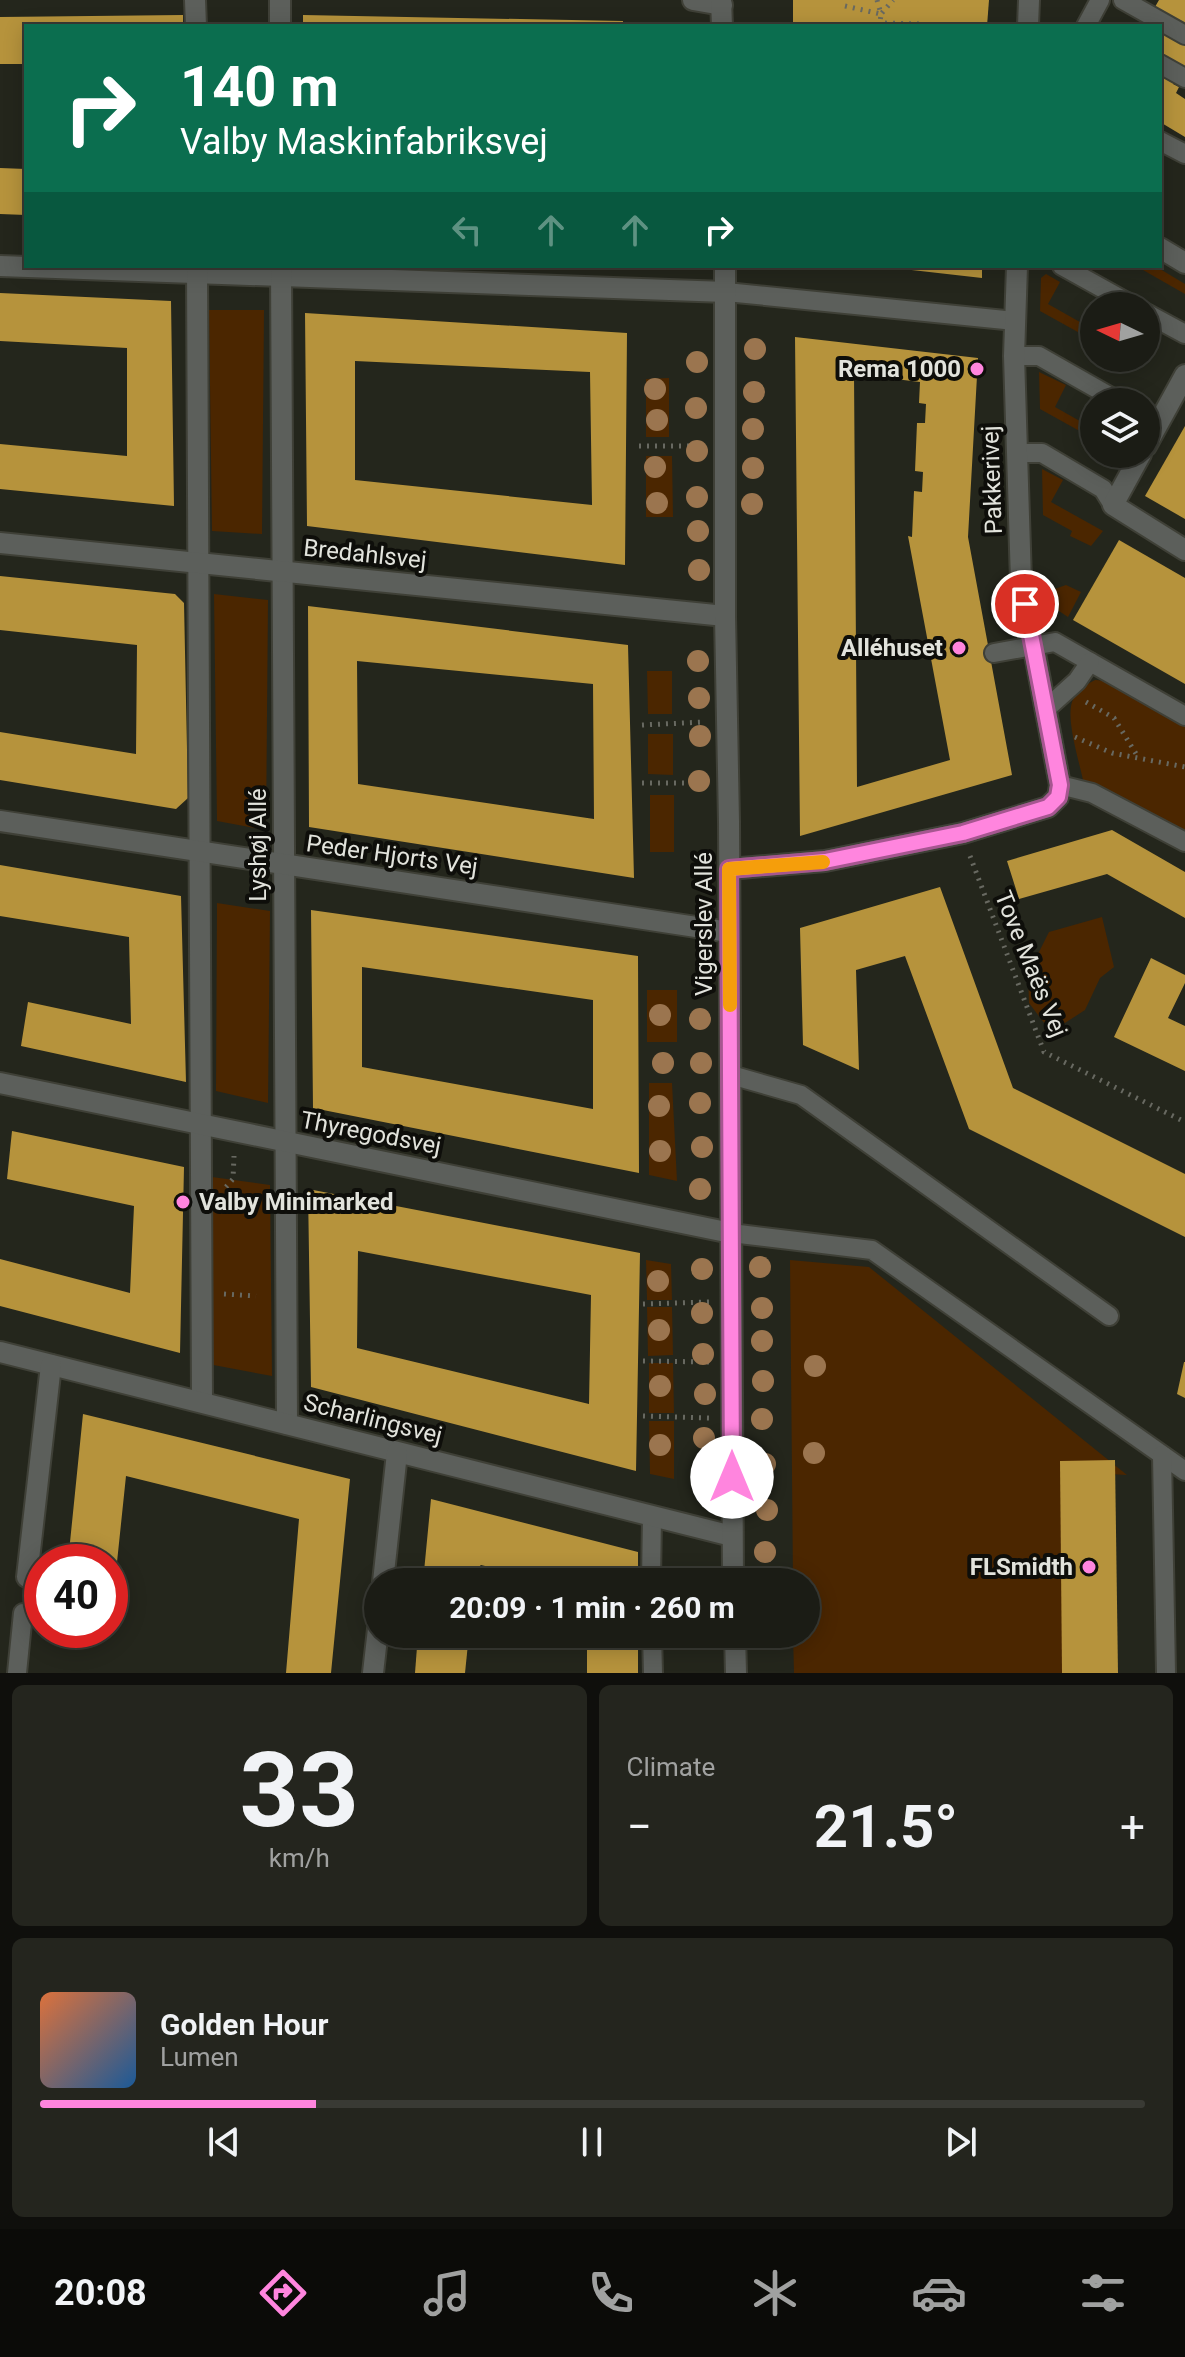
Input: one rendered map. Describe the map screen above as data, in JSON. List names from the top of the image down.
{
  "streets": {
    "street": [
      "Pakkerivej",
      "Bredahlsvej",
      "Lyshøj Allé",
      "Peder Hjorts Vej",
      "Vigerslev Allé",
      "Thyregodsvej",
      "Scharlingsvej"
    ],
    "path": ["Tove Maës Vej"]
  },
  "crossings": [
    ["Bredahlsvej", "Lyshøj Allé"],
    ["Bredahlsvej", "Vigerslev Allé"],
    ["Lyshøj Allé", "Peder Hjorts Vej"],
    ["Lyshøj Allé", "Thyregodsvej"],
    ["Lyshøj Allé", "Scharlingsvej"],
    ["Peder Hjorts Vej", "Vigerslev Allé"],
    ["Vigerslev Allé", "Thyregodsvej"],
    ["Vigerslev Allé", "Scharlingsvej"]
  ],
  "places": [
    "Rema 1000",
    "Alléhuset",
    "Valby Minimarked",
    "FLSmidth"
  ],
  "north": "left",
  "page": {
    "turn": ["140 m", "Valby Maskinfabriksvej"],
    "limit": "40",
    "trip": "20:09 · 1 min · 260 m",
    "tile": [
      ["33", "km/h"],
      "Climate"
    ],
    "heat": ["−", "21.5°", "+"],
    "song": ["Golden Hour", "Lumen"],
    "tabs": "20:08"
  }
}
